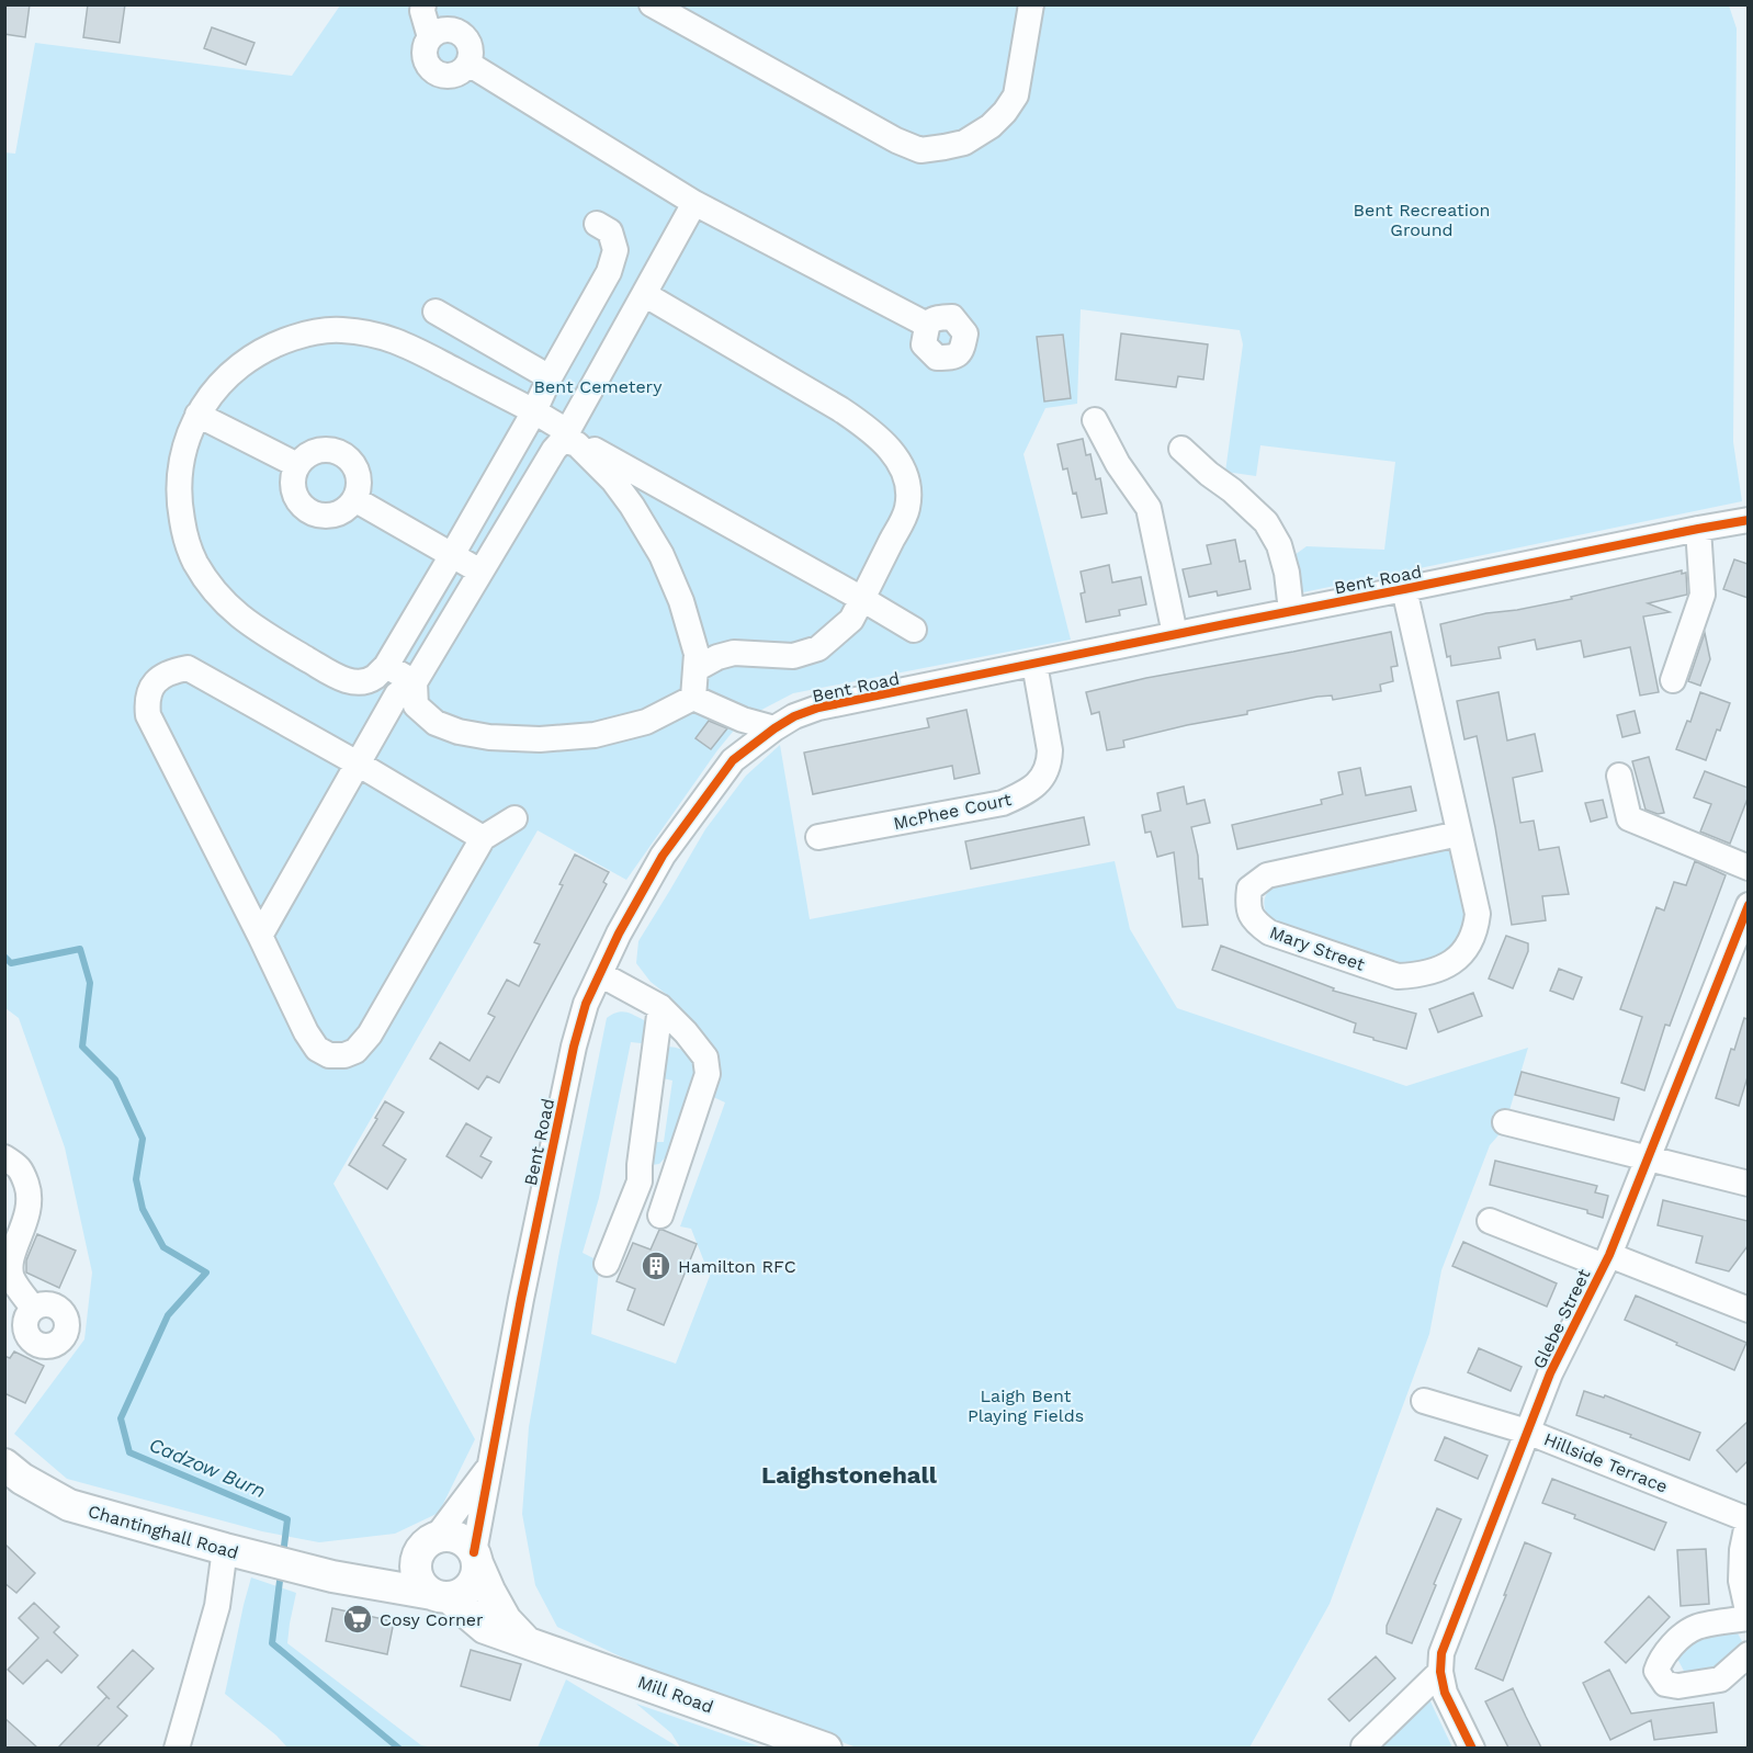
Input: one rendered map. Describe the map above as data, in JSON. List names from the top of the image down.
{
  "streets": {
    "main road": ["Chantinghall Road", "Mill Road"],
    "street": [
      "Bent Road",
      "McPhee Court",
      "Mary Street",
      "Glebe Street",
      "Hillside Terrace"
    ]
  },
  "crossings": [
    ["Bent Road", "McPhee Court"],
    ["Bent Road", "Mary Street"],
    ["Bent Road", "Chantinghall Road"],
    ["Bent Road", "Mill Road"],
    ["Glebe Street", "Hillside Terrace"],
    ["Chantinghall Road", "Mill Road"]
  ],
  "districts": ["Laighstonehall"],
  "water": ["Cadzow Burn"],
  "parks": ["Bent Recreation Ground", "Bent Cemetery", "Laigh Bent Playing Fields"],
  "places": {
    "building": ["Hamilton RFC"],
    "supermarket": ["Cosy Corner"]
  }
}
